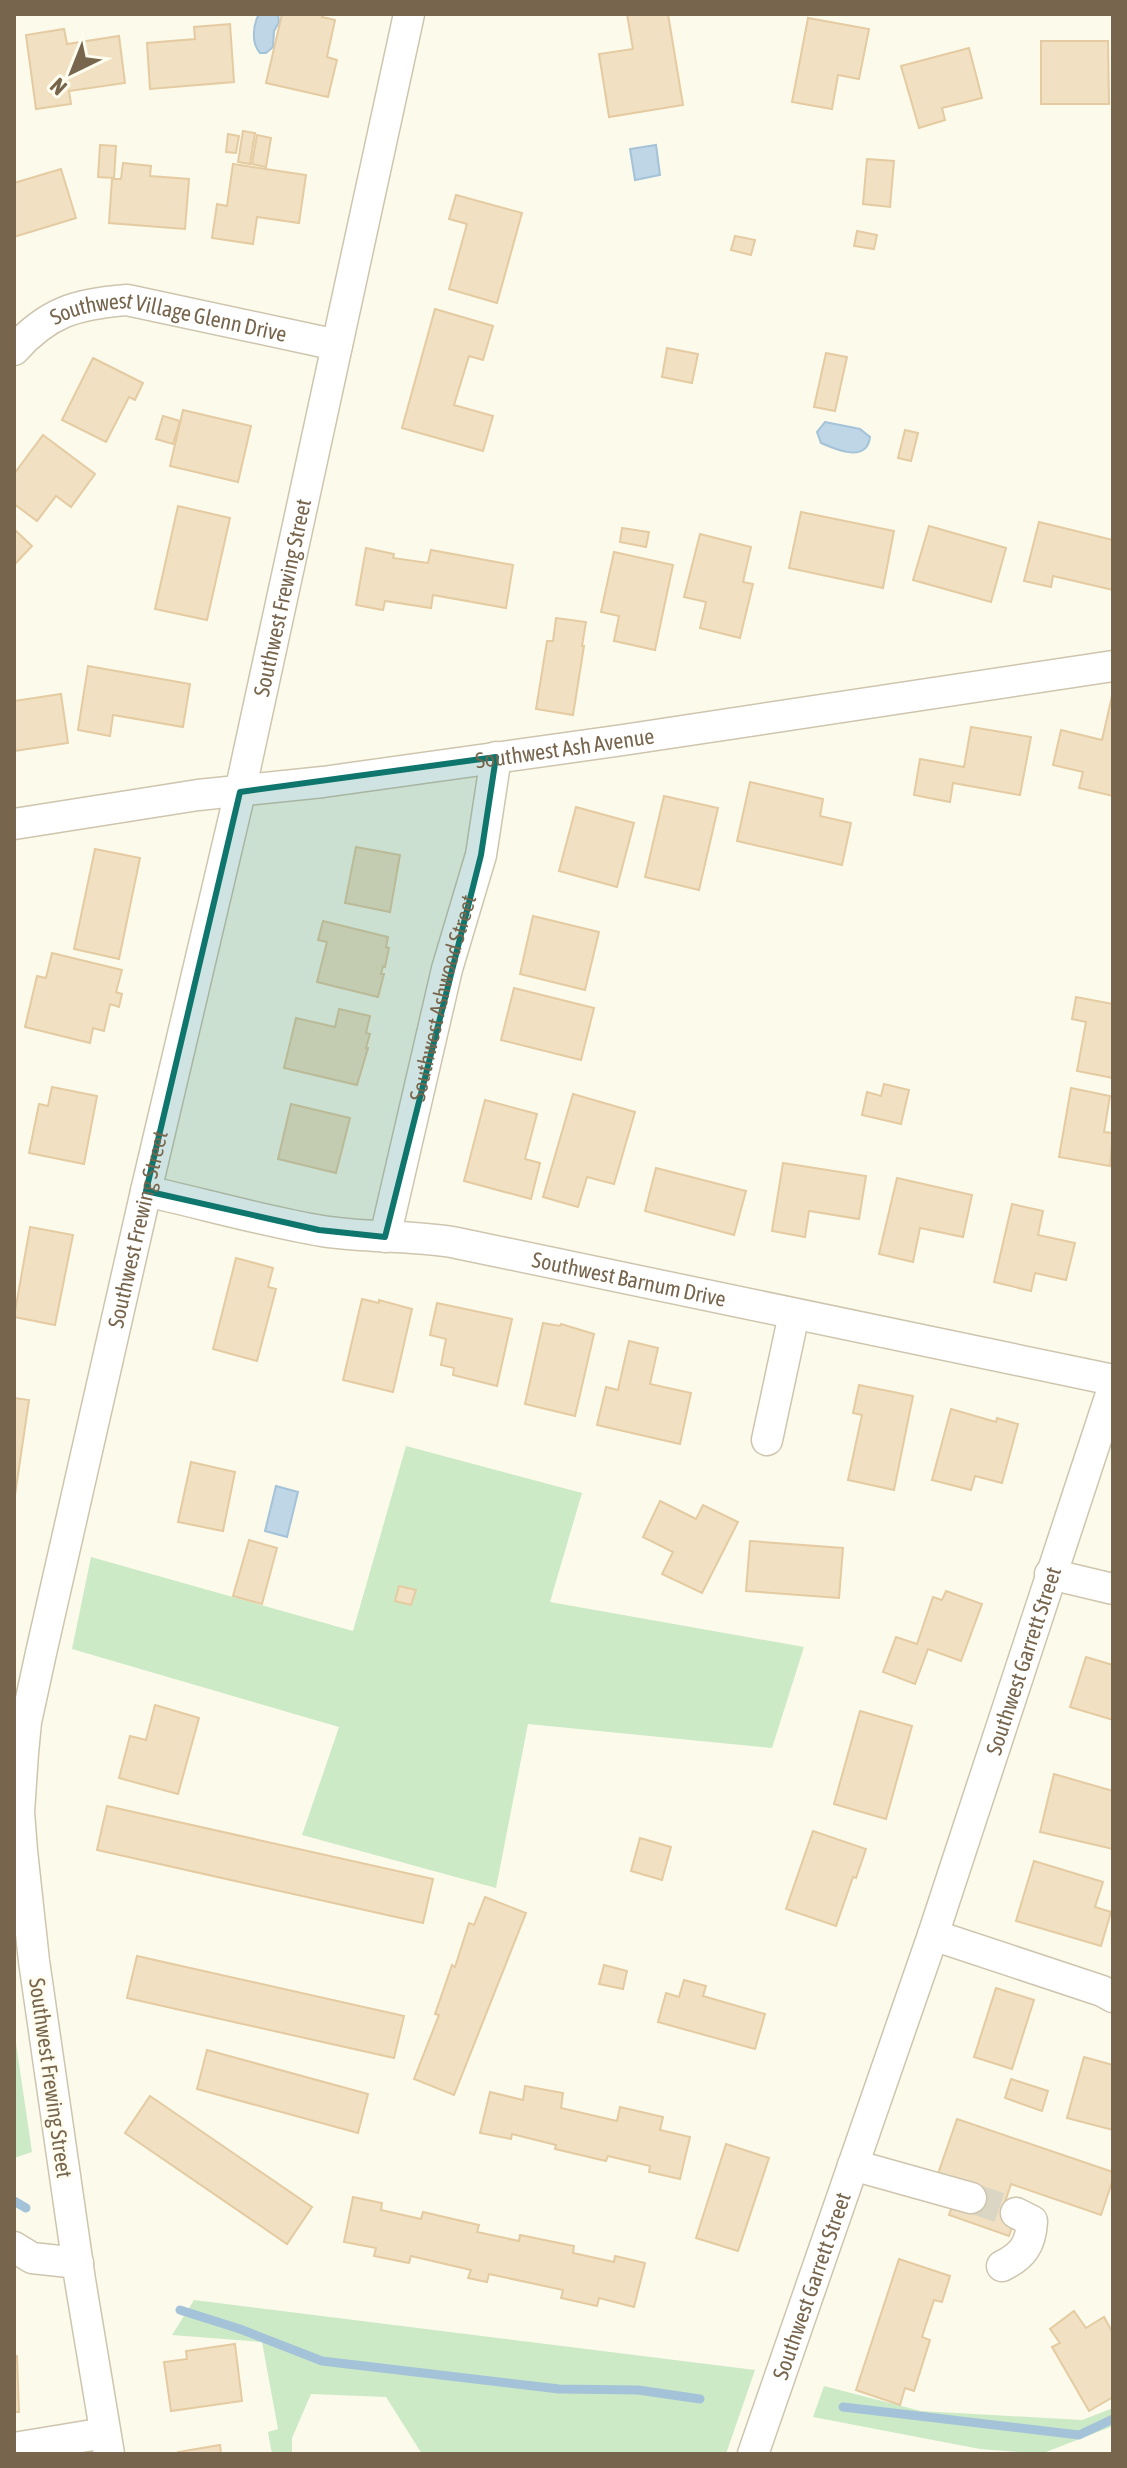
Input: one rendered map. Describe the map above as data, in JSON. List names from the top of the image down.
{
  "streets": {
    "street": [
      "Southwest Village Glenn Drive",
      "Southwest Frewing Street",
      "Southwest Ash Avenue",
      "Southwest Ashwood Street",
      "Southwest Barnum Drive",
      "Southwest Garrett Street"
    ]
  },
  "crossings": [
    ["Southwest Village Glenn Drive", "Southwest Frewing Street"],
    ["Southwest Frewing Street", "Southwest Ash Avenue"],
    ["Southwest Frewing Street", "Southwest Barnum Drive"],
    ["Southwest Ash Avenue", "Southwest Ashwood Street"],
    ["Southwest Ashwood Street", "Southwest Barnum Drive"]
  ],
  "north": "bottom left"
}
